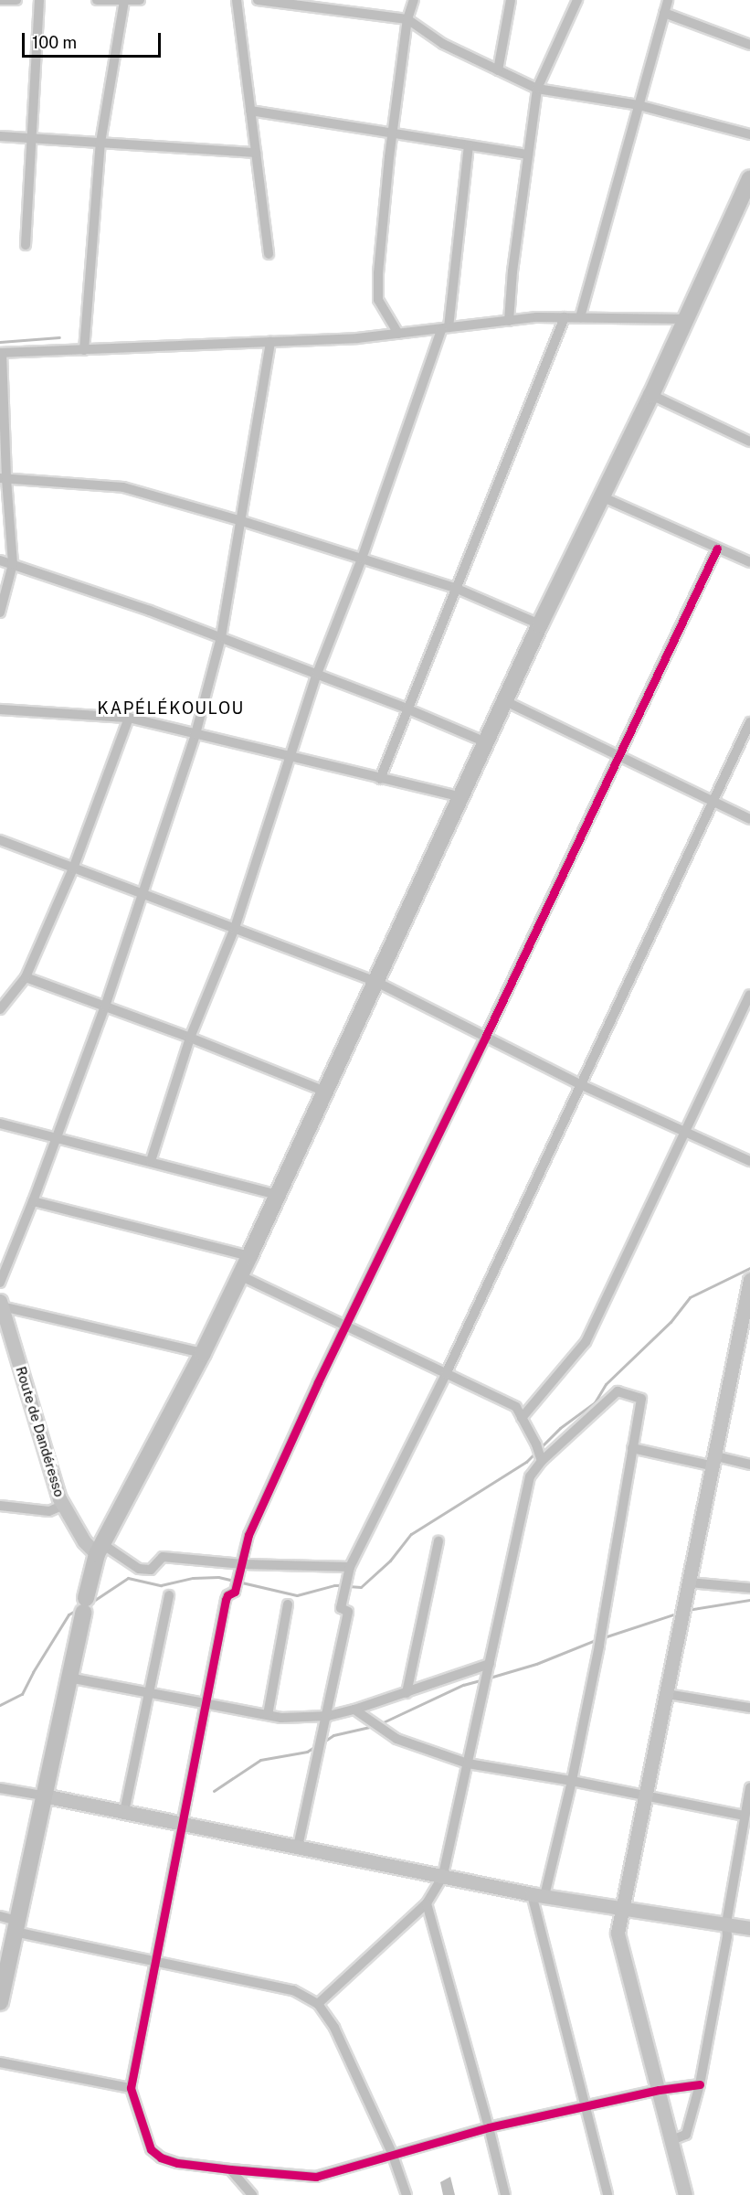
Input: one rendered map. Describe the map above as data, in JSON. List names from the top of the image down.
{
  "streets": {
    "street": ["Route de Dandéresso"]
  },
  "districts": ["KAPÉLÉKOULOU"],
  "scale_bar": "100 m"
}
